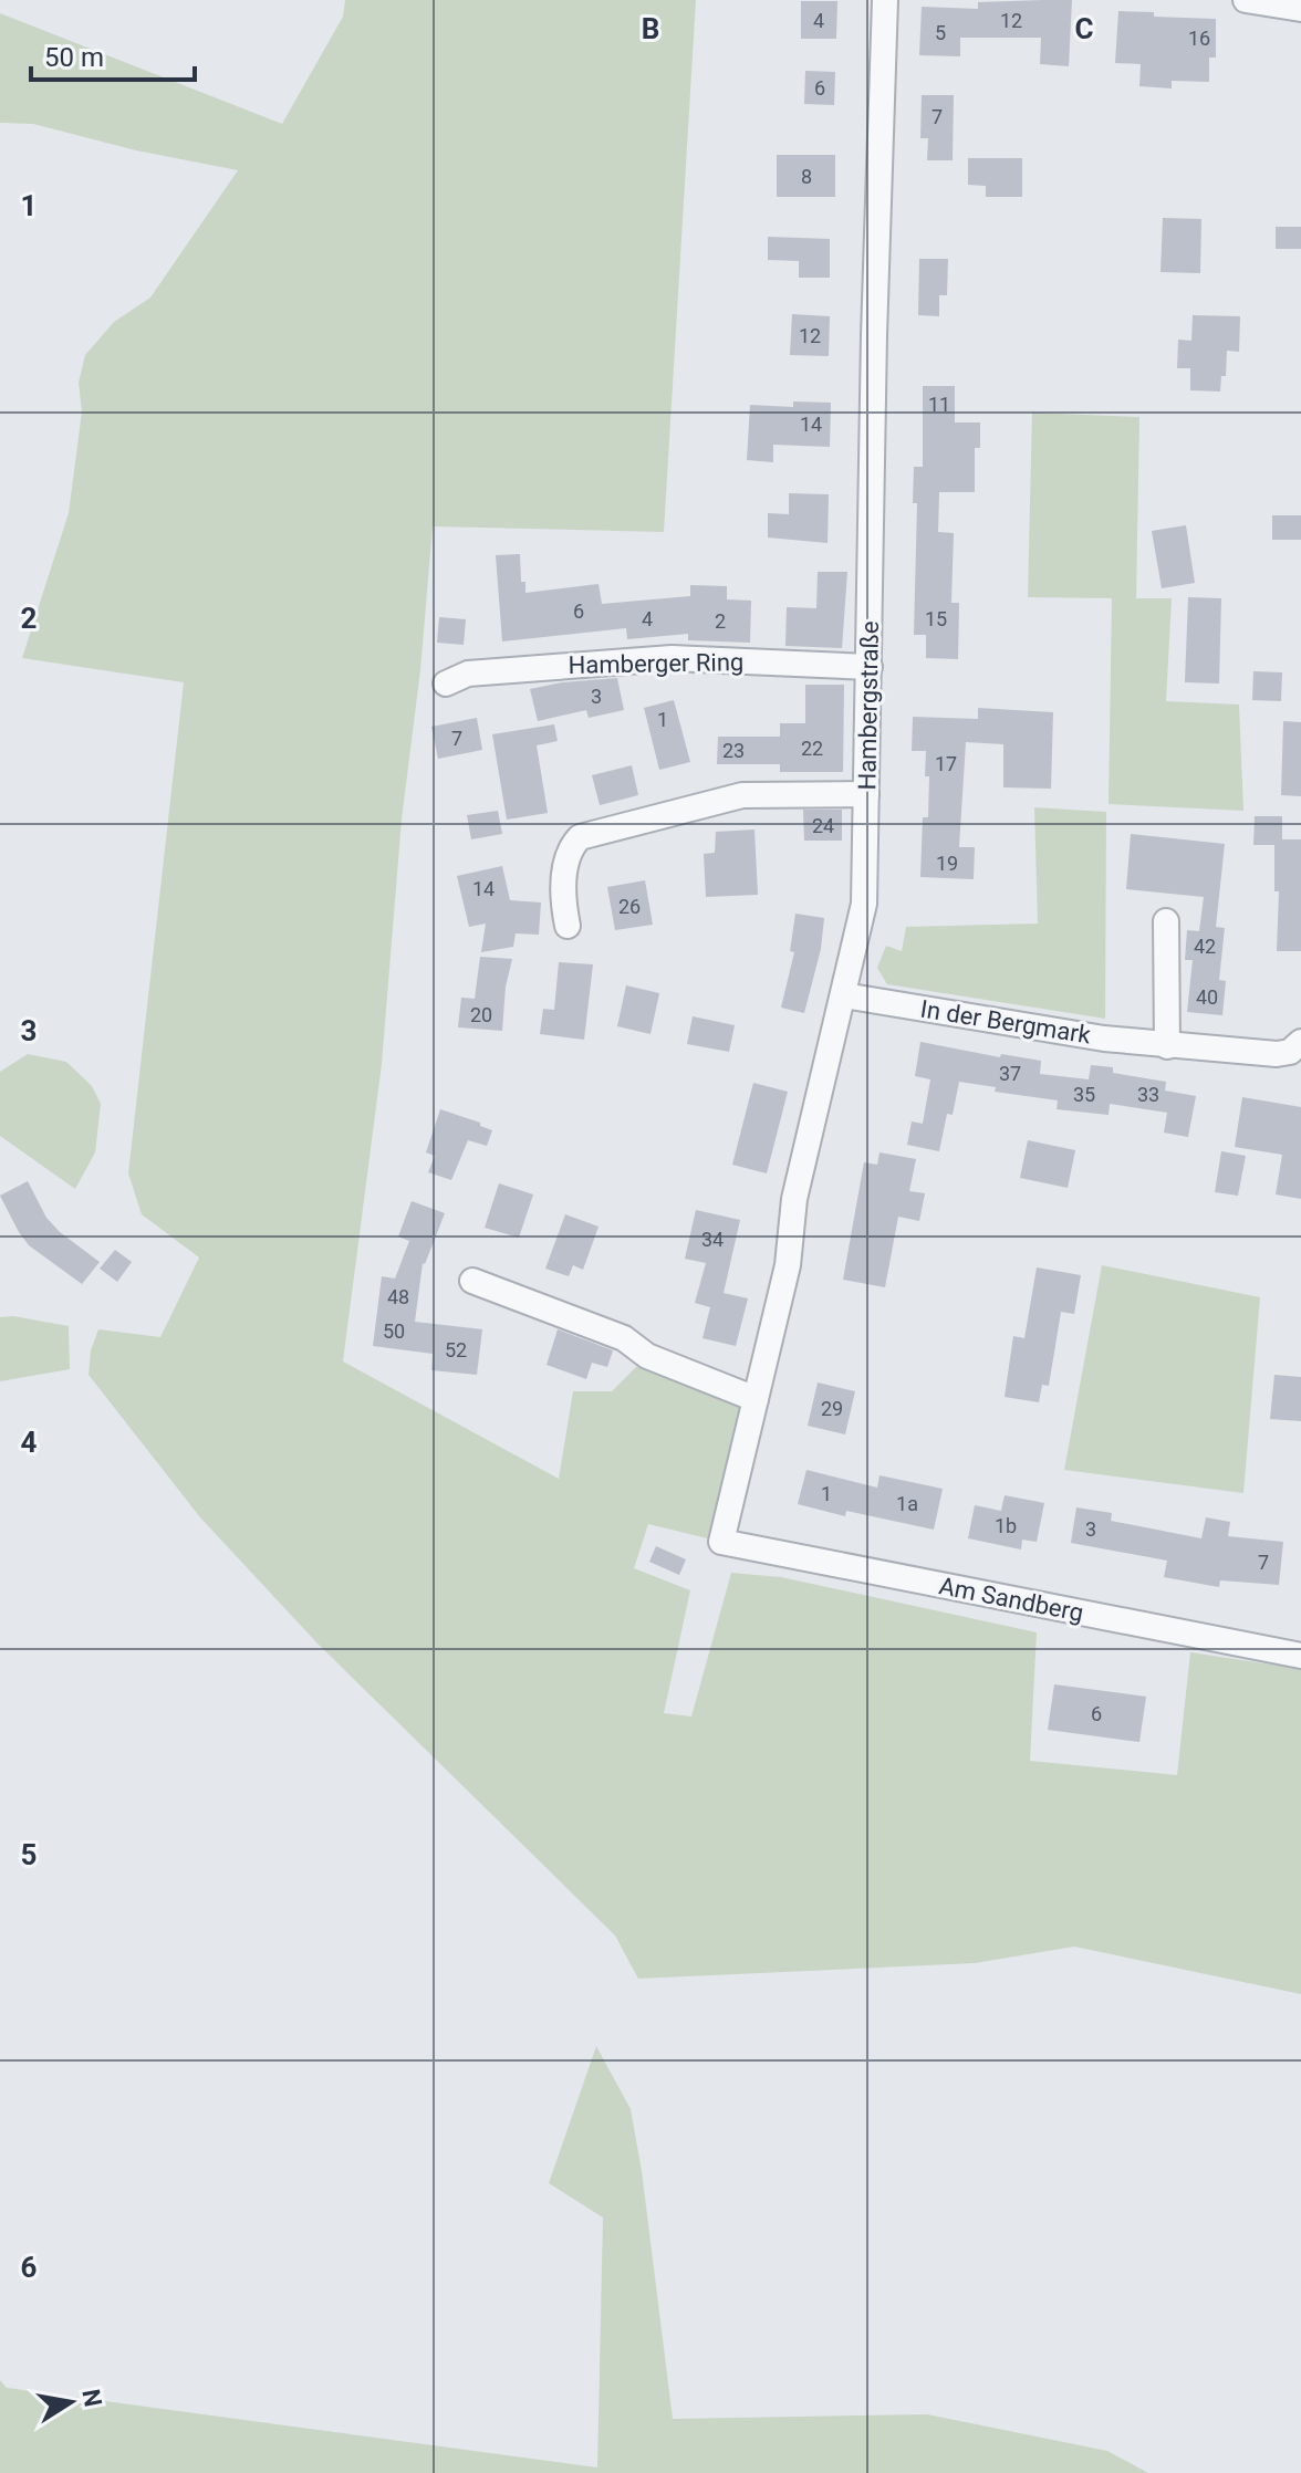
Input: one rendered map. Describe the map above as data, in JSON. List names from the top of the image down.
{
  "streets": {
    "street": [
      "Hamberger Ring",
      "Hambergstraße",
      "In der Bergmark",
      "Am Sandberg"
    ]
  },
  "crossings": [
    ["Hamberger Ring", "Hambergstraße"],
    ["Hambergstraße", "In der Bergmark"],
    ["Hambergstraße", "Am Sandberg"]
  ],
  "house_numbers": [
    "4",
    "12",
    "5",
    "16",
    "6",
    "7",
    "8",
    "12",
    "11",
    "14",
    "6",
    "4",
    "15",
    "2",
    "3",
    "1",
    "7",
    "22",
    "23",
    "17",
    "24",
    "19",
    "14",
    "26",
    "42",
    "40",
    "20",
    "37",
    "35",
    "33",
    "34",
    "48",
    "50",
    "52",
    "29",
    "1",
    "1a",
    "1b",
    "3",
    "7",
    "6"
  ],
  "scale_bar": "50 m",
  "north": "right",
  "grid": {
    "columns": ["B", "C"],
    "rows": [
      "1",
      "2",
      "3",
      "4",
      "5",
      "6"
    ]
  }
}
